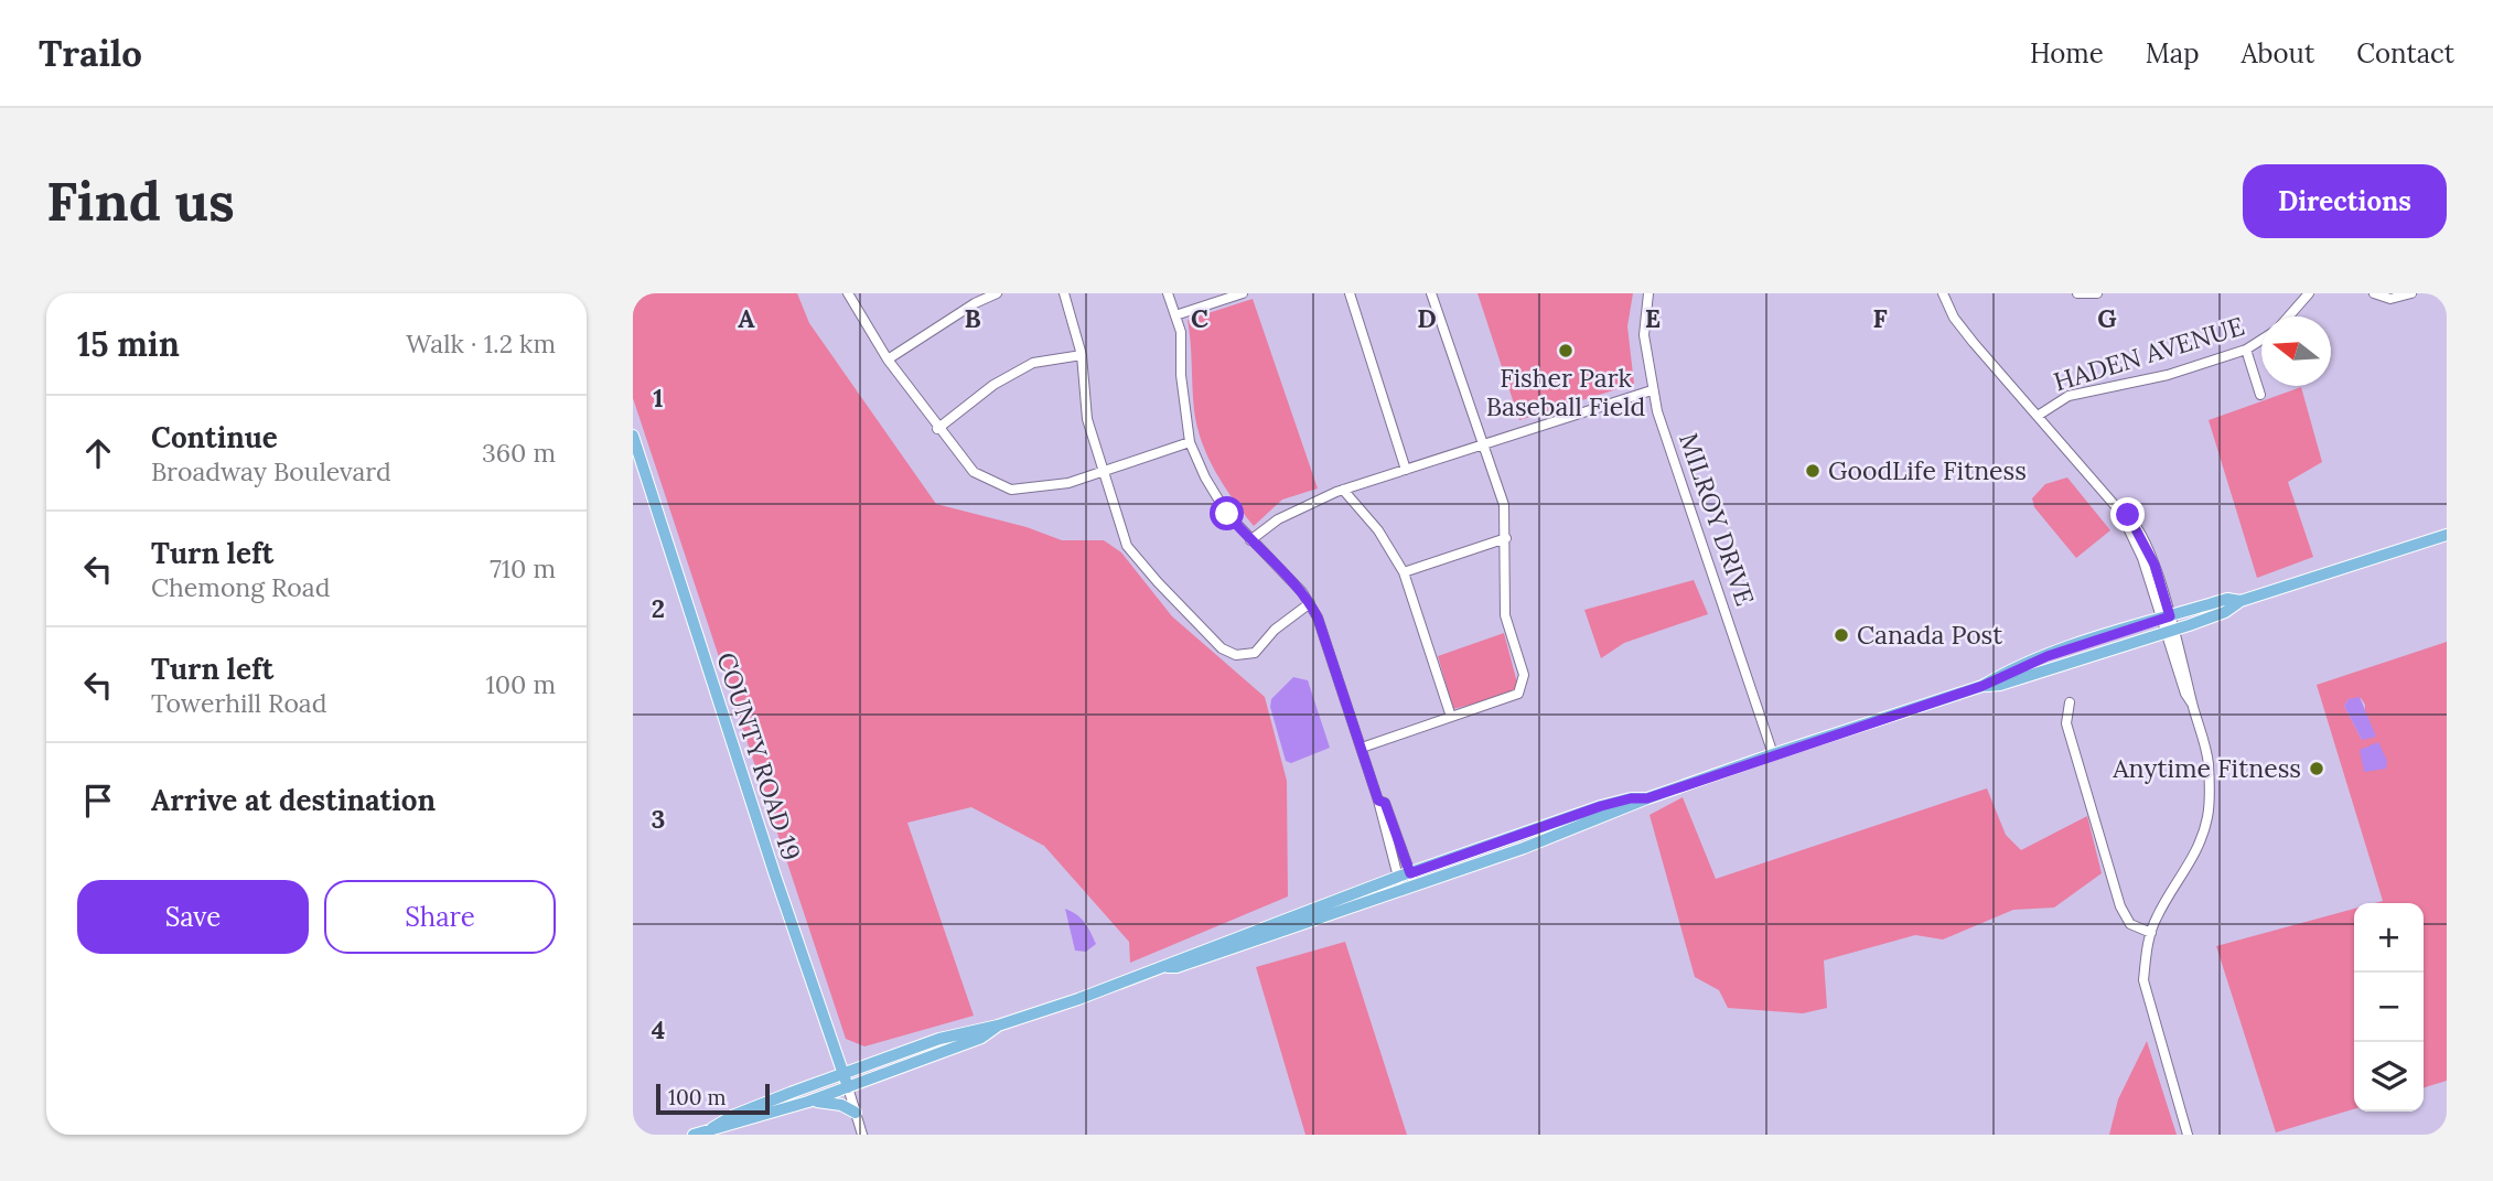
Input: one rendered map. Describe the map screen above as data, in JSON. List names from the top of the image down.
{
  "streets": {
    "main road": ["COUNTY ROAD 19"],
    "street": ["HADEN AVENUE", "MILROY DRIVE"]
  },
  "places": [
    "Fisher Park Baseball Field",
    "GoodLife Fitness",
    "Canada Post",
    "Anytime Fitness"
  ],
  "scale_bar": "100 m",
  "north": "left",
  "page": {
    "header": "Trailo",
    "nav": [
      "Home",
      "Map",
      "About",
      "Contact"
    ],
    "buttons": [
      "Directions",
      ["Save", "Share"]
    ],
    "title": "Find us",
    "heading": ["15 min", "Walk · 1.2 km"],
    "list": [
      ["Continue", "Broadway Boulevard", "360 m"],
      ["Turn left", "Chemong Road", "710 m"],
      ["Turn left", "Towerhill Road", "100 m"],
      "Arrive at destination"
    ],
    "map_buttons": ["+", "−"],
    "scale": "100 m"
  },
  "grid": {
    "columns": [
      "A",
      "B",
      "C",
      "D",
      "E",
      "F",
      "G"
    ],
    "rows": [
      "1",
      "2",
      "3",
      "4"
    ]
  }
}
